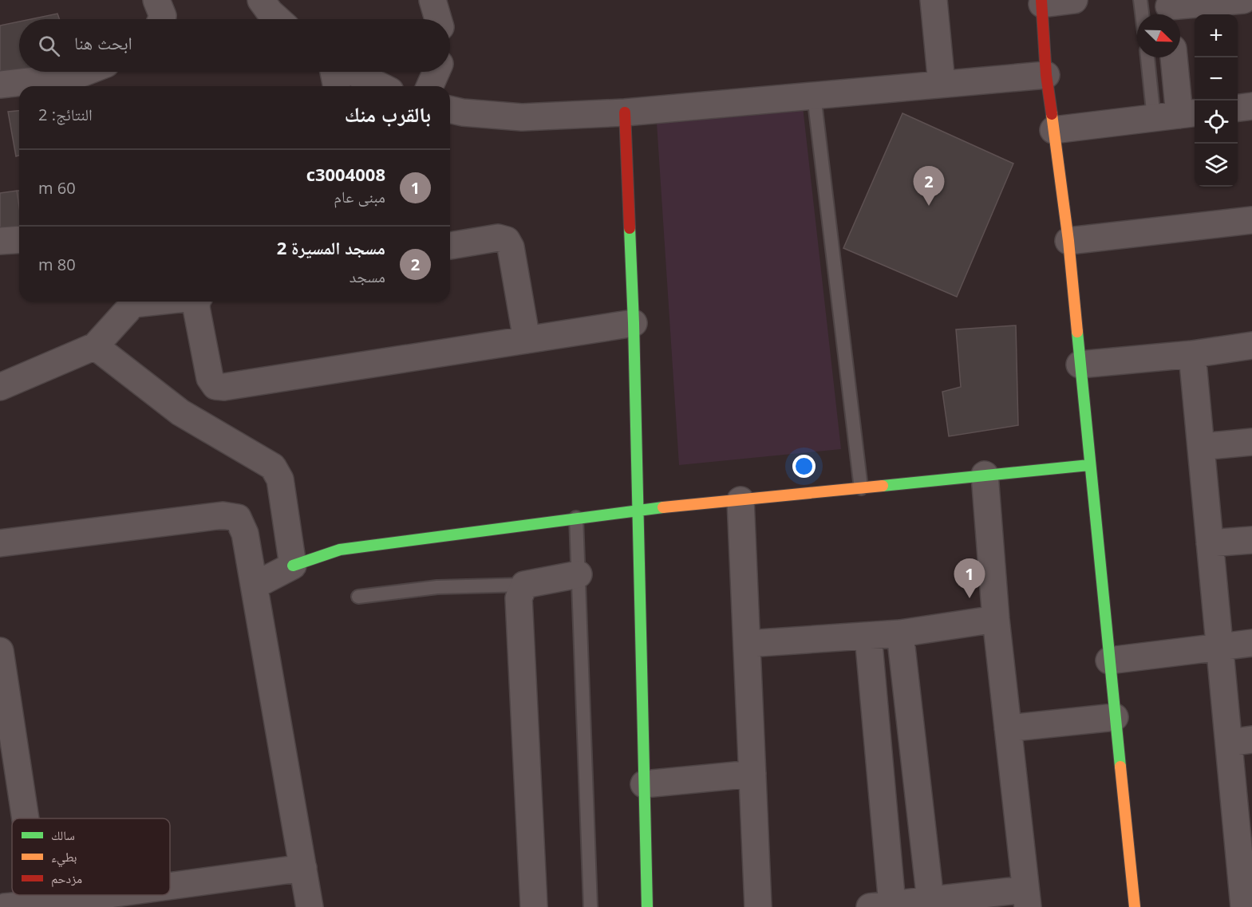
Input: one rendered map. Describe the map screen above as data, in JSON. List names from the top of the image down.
{
  "legend": ["سالك", "بطيء", "مزدحم"],
  "north": "bottom right",
  "page": {
    "map_buttons": ["+", "−"],
    "search": "ابحث هنا",
    "heading": ["بالقرب منك", "النتائج: 2"],
    "list": [
      {
        "mark": "1",
        "name": "c3004008",
        "note": "مبنى عام",
        "value": "60 m"
      },
      {
        "mark": "2",
        "name": "مسجد المسيرة 2",
        "note": "مسجد",
        "value": "80 m"
      }
    ],
    "pins": ["2", "1"]
  }
}
